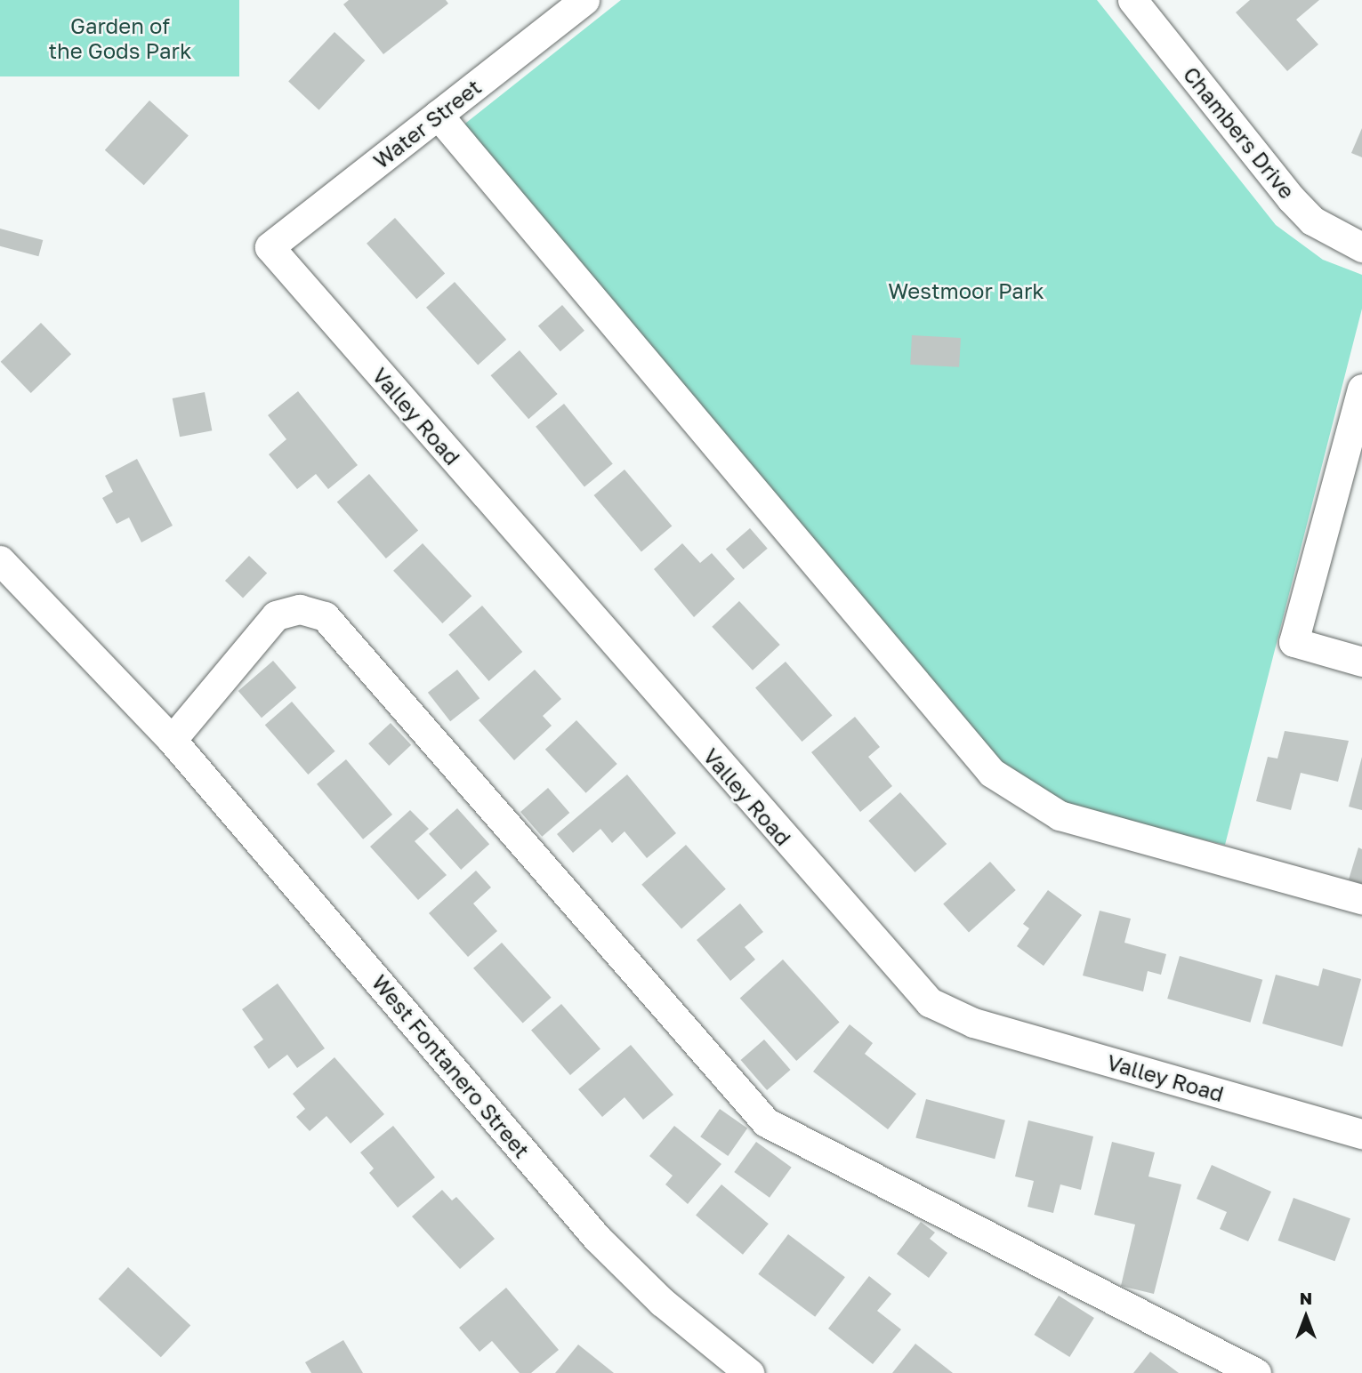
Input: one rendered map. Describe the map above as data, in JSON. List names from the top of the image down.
{
  "streets": {
    "street": [
      "Water Street",
      "Chambers Drive",
      "Valley Road",
      "West Fontanero Street"
    ]
  },
  "crossings": [
    ["Water Street", "Valley Road"]
  ],
  "parks": ["Garden of the Gods Park", "Westmoor Park"],
  "north": "top"
}
